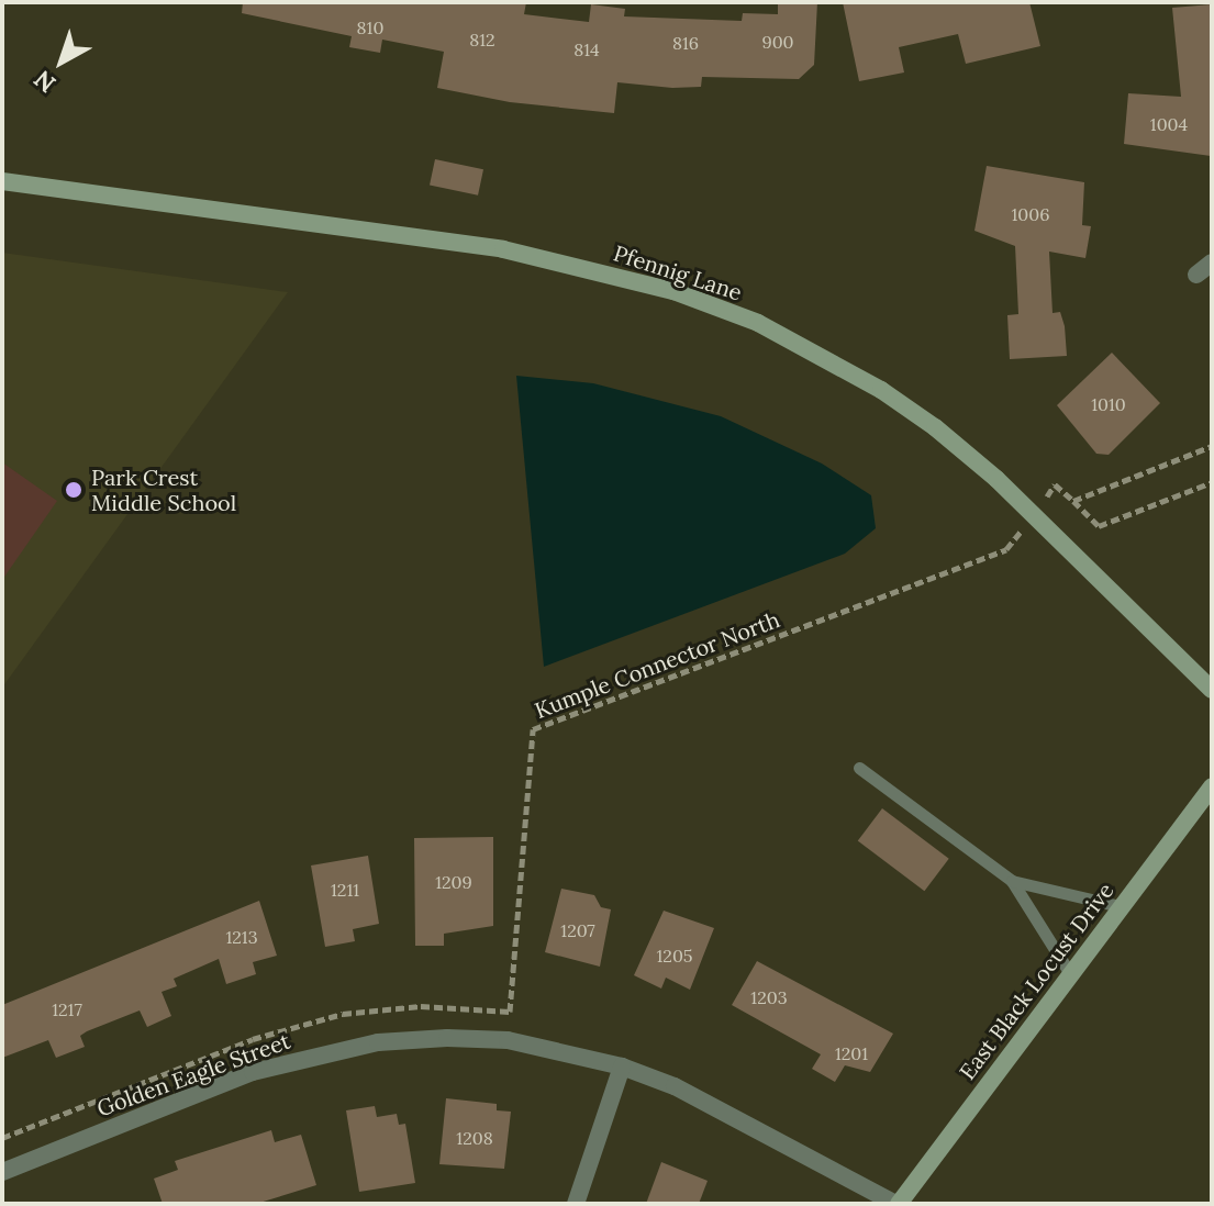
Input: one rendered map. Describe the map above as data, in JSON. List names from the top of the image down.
{
  "streets": {
    "street": ["Pfennig Lane", "East Black Locust Drive", "Golden Eagle Street"],
    "path": ["Kumple Connector North"]
  },
  "crossings": [
    ["East Black Locust Drive", "Golden Eagle Street"]
  ],
  "places": ["Park Crest Middle School"],
  "house_numbers": [
    "810",
    "812",
    "900",
    "816",
    "814",
    "1004",
    "1006",
    "1010",
    "1209",
    "1211",
    "1207",
    "1213",
    "1205",
    "1203",
    "1217",
    "1201",
    "1208"
  ],
  "north": "bottom left"
}
